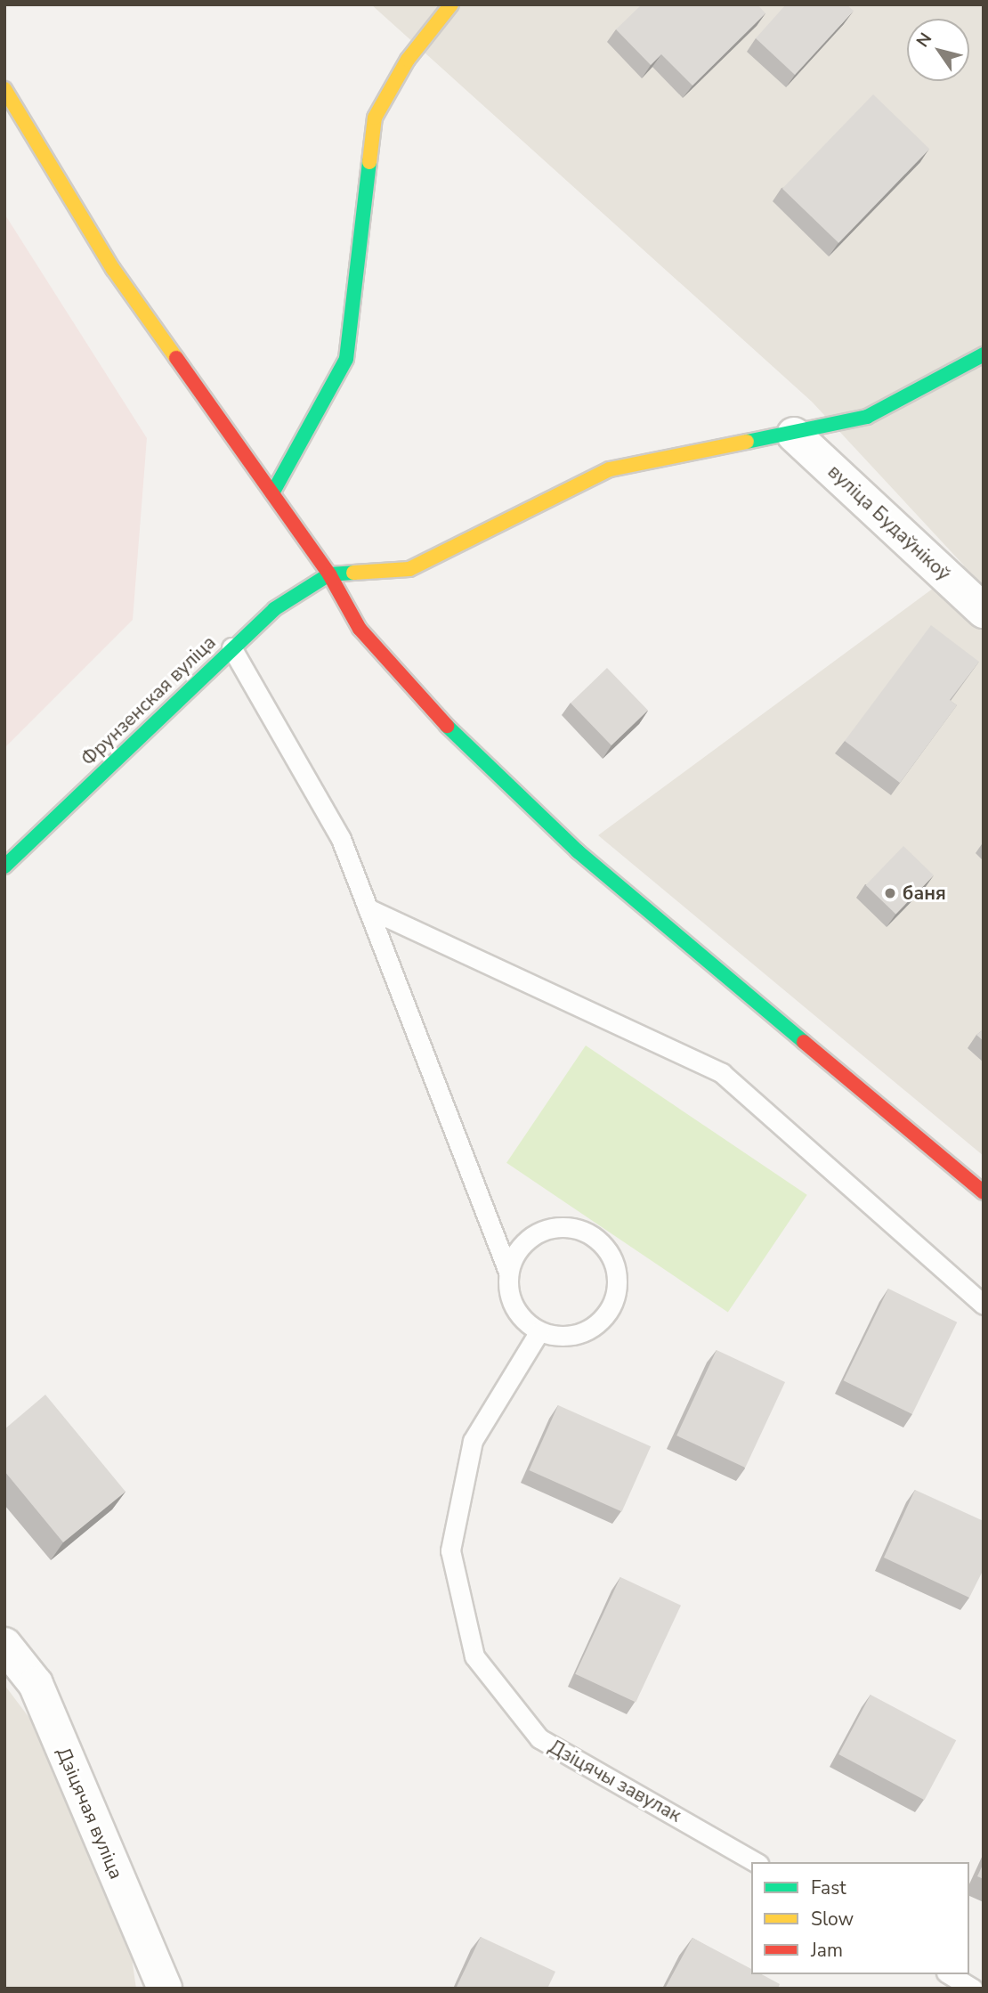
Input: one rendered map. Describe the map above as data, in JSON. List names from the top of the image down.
{
  "streets": {
    "street": ["вуліца Будаўнікоў", "Фрунзенская вуліца", "Дзіцячая вуліца"],
    "lane": ["Дзіцячы завулак"]
  },
  "places": ["баня"],
  "legend": ["Fast", "Slow", "Jam"],
  "north": "top left"
}
